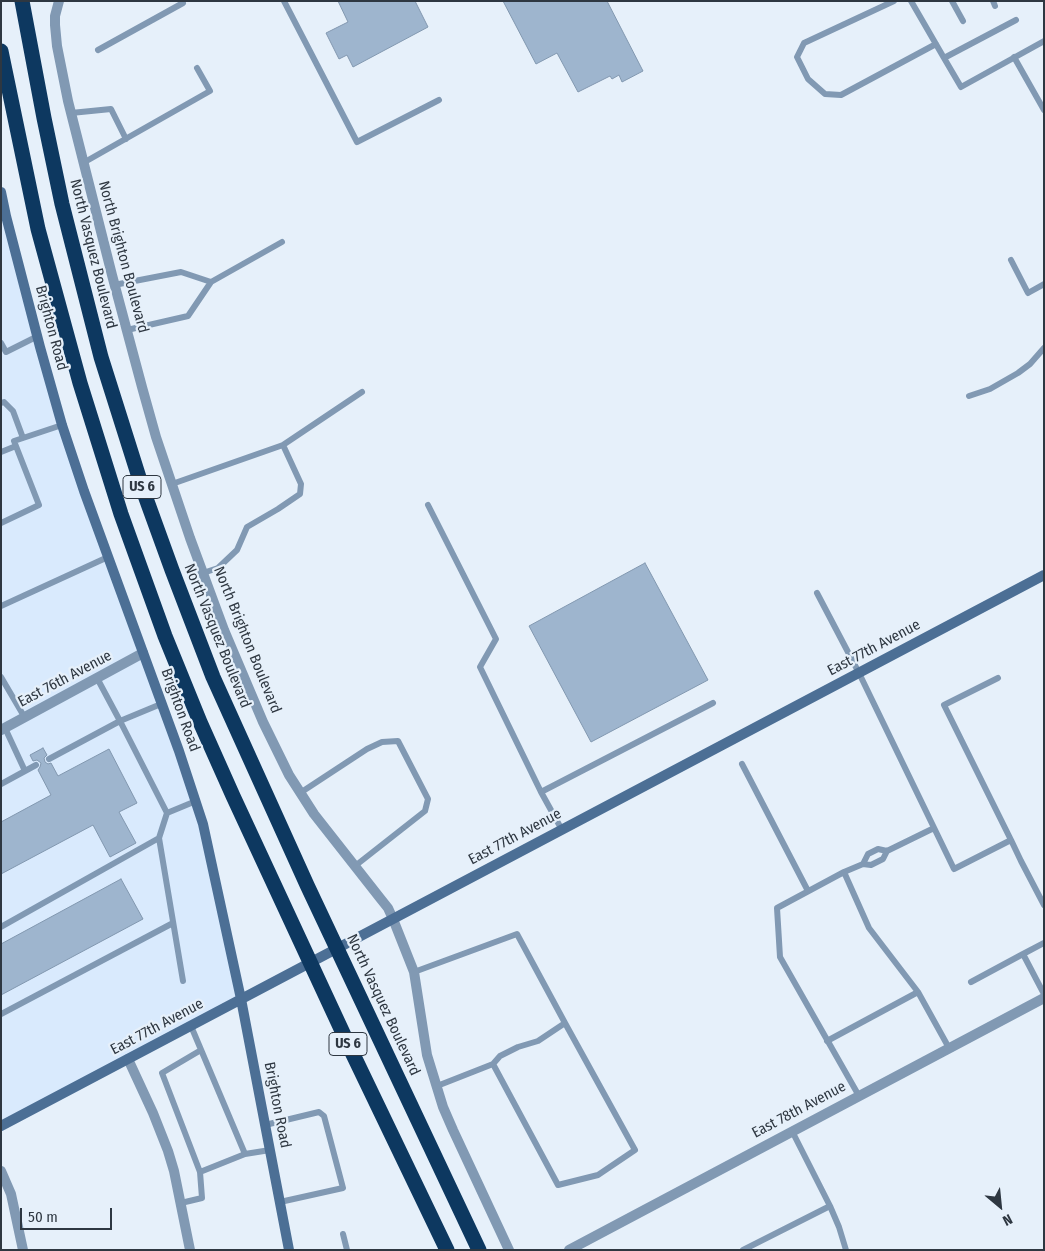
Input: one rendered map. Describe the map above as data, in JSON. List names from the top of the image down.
{
  "streets": {
    "highway": ["North Vasquez Boulevard", "US 6"],
    "street": [
      "North Brighton Boulevard",
      "Brighton Road",
      "East 77th Avenue",
      "East 76th Avenue",
      "East 78th Avenue"
    ]
  },
  "crossings": [
    ["North Vasquez Boulevard", "East 77th Avenue"],
    ["North Brighton Boulevard", "East 77th Avenue"],
    ["Brighton Road", "East 77th Avenue"],
    ["Brighton Road", "East 76th Avenue"],
    ["US 6", "East 77th Avenue"]
  ],
  "scale_bar": "50 m",
  "north": "bottom right"
}
